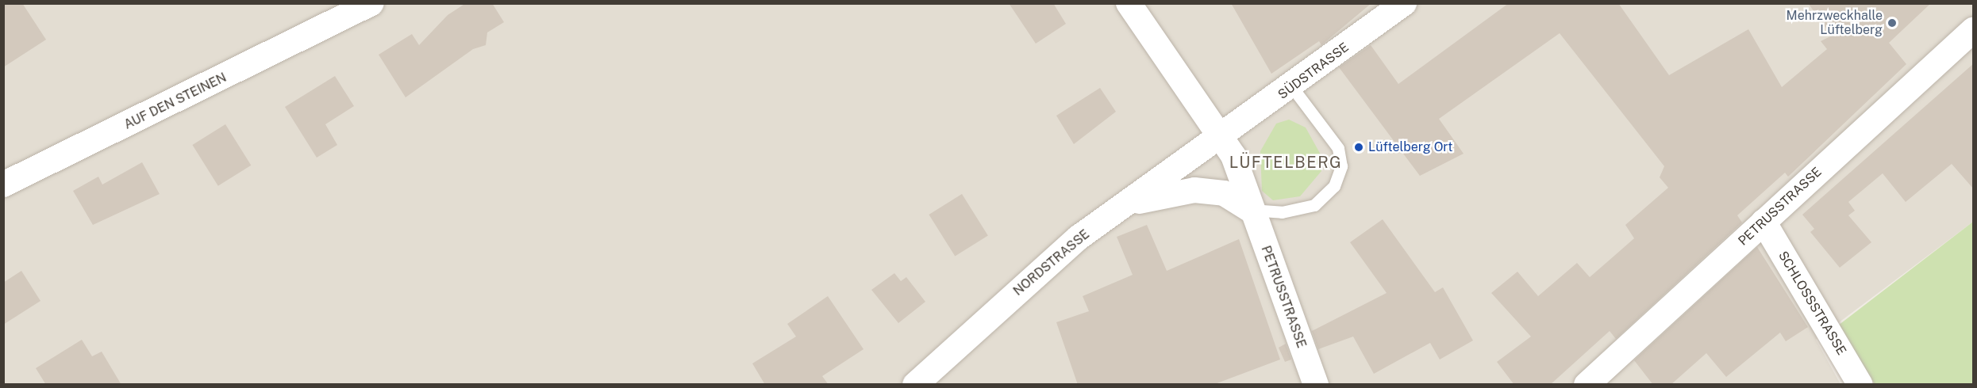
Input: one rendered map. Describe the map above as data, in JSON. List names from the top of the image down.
{
  "streets": {
    "street": [
      "SÜDSTRASSE",
      "AUF DEN STEINEN",
      "PETRUSSTRASSE",
      "NORDSTRASSE",
      "SCHLOSSSTRASSE"
    ]
  },
  "crossings": [
    ["SÜDSTRASSE", "PETRUSSTRASSE"],
    ["SÜDSTRASSE", "NORDSTRASSE"],
    ["PETRUSSTRASSE", "NORDSTRASSE"],
    ["PETRUSSTRASSE", "SCHLOSSSTRASSE"]
  ],
  "districts": ["LÜFTELBERG"],
  "places": ["Mehrzweckhalle Lüftelberg", "Lüftelberg Ort"]
}
